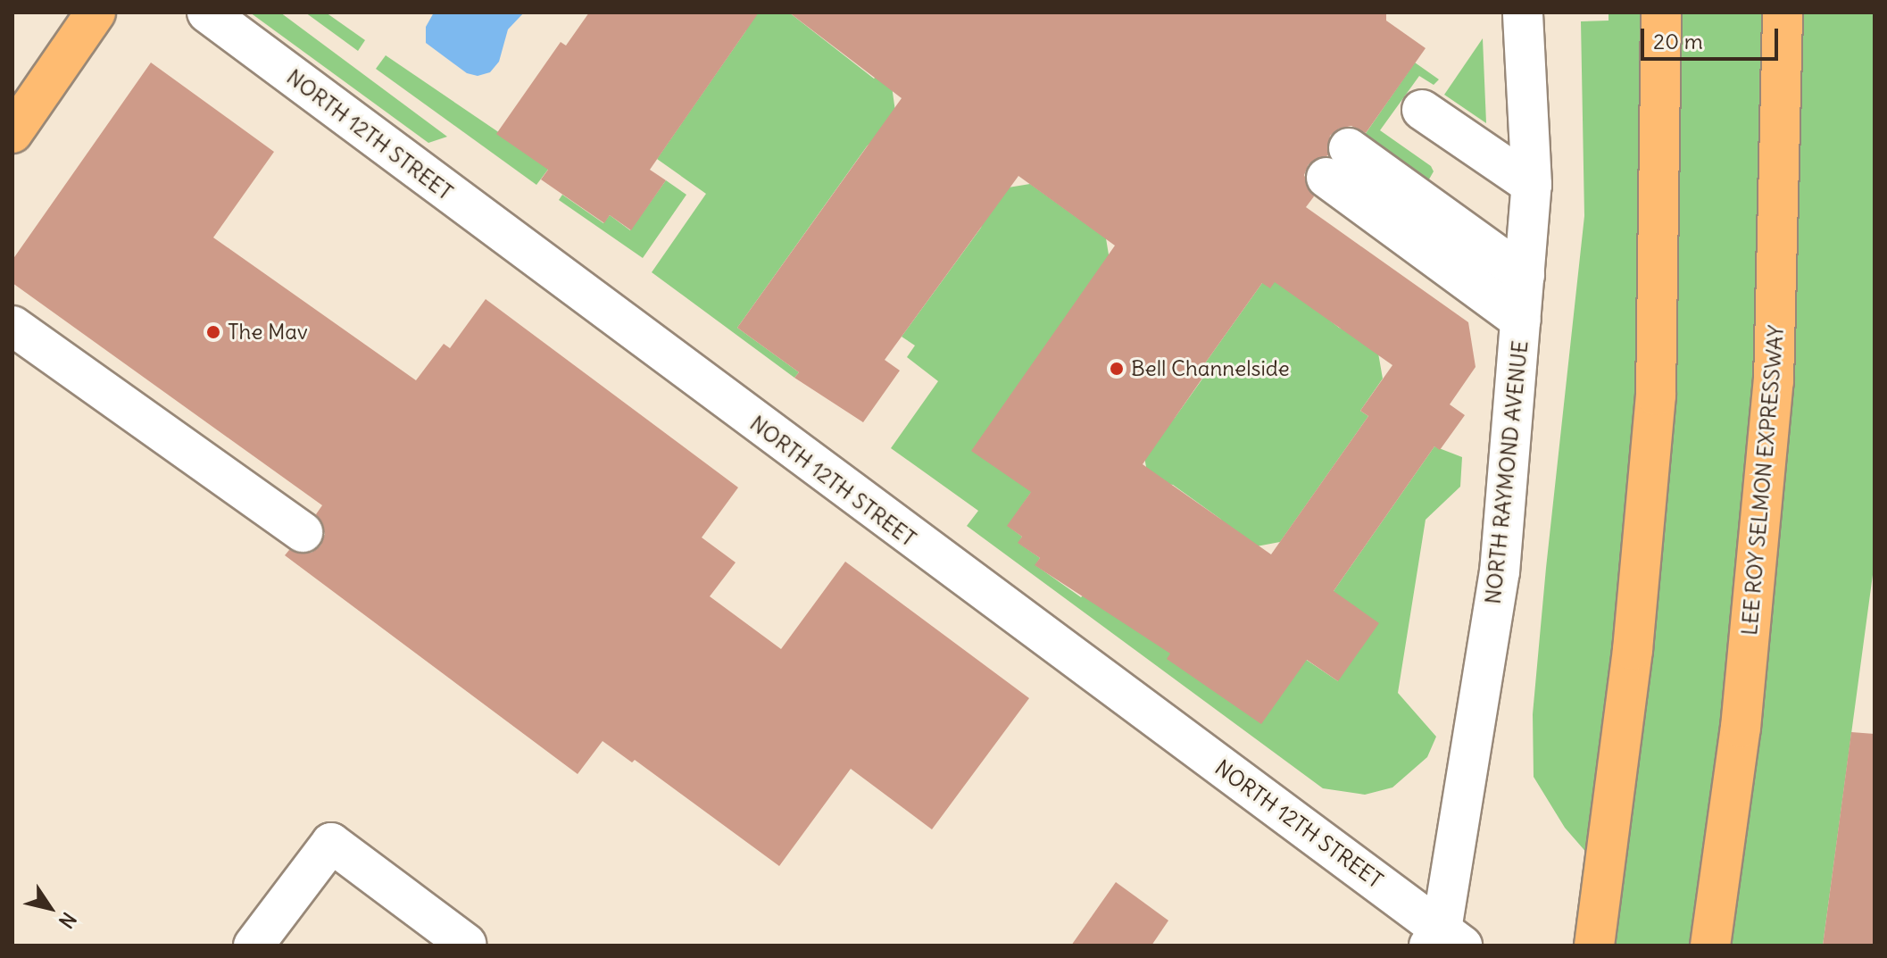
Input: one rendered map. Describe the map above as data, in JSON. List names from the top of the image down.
{
  "streets": {
    "main road": ["LEE ROY SELMON EXPRESSWAY"],
    "street": ["NORTH 12TH STREET", "NORTH RAYMOND AVENUE"]
  },
  "crossings": [
    ["NORTH 12TH STREET", "NORTH RAYMOND AVENUE"]
  ],
  "places": ["The Mav", "Bell Channelside"],
  "scale_bar": "20 m",
  "north": "bottom right"
}
